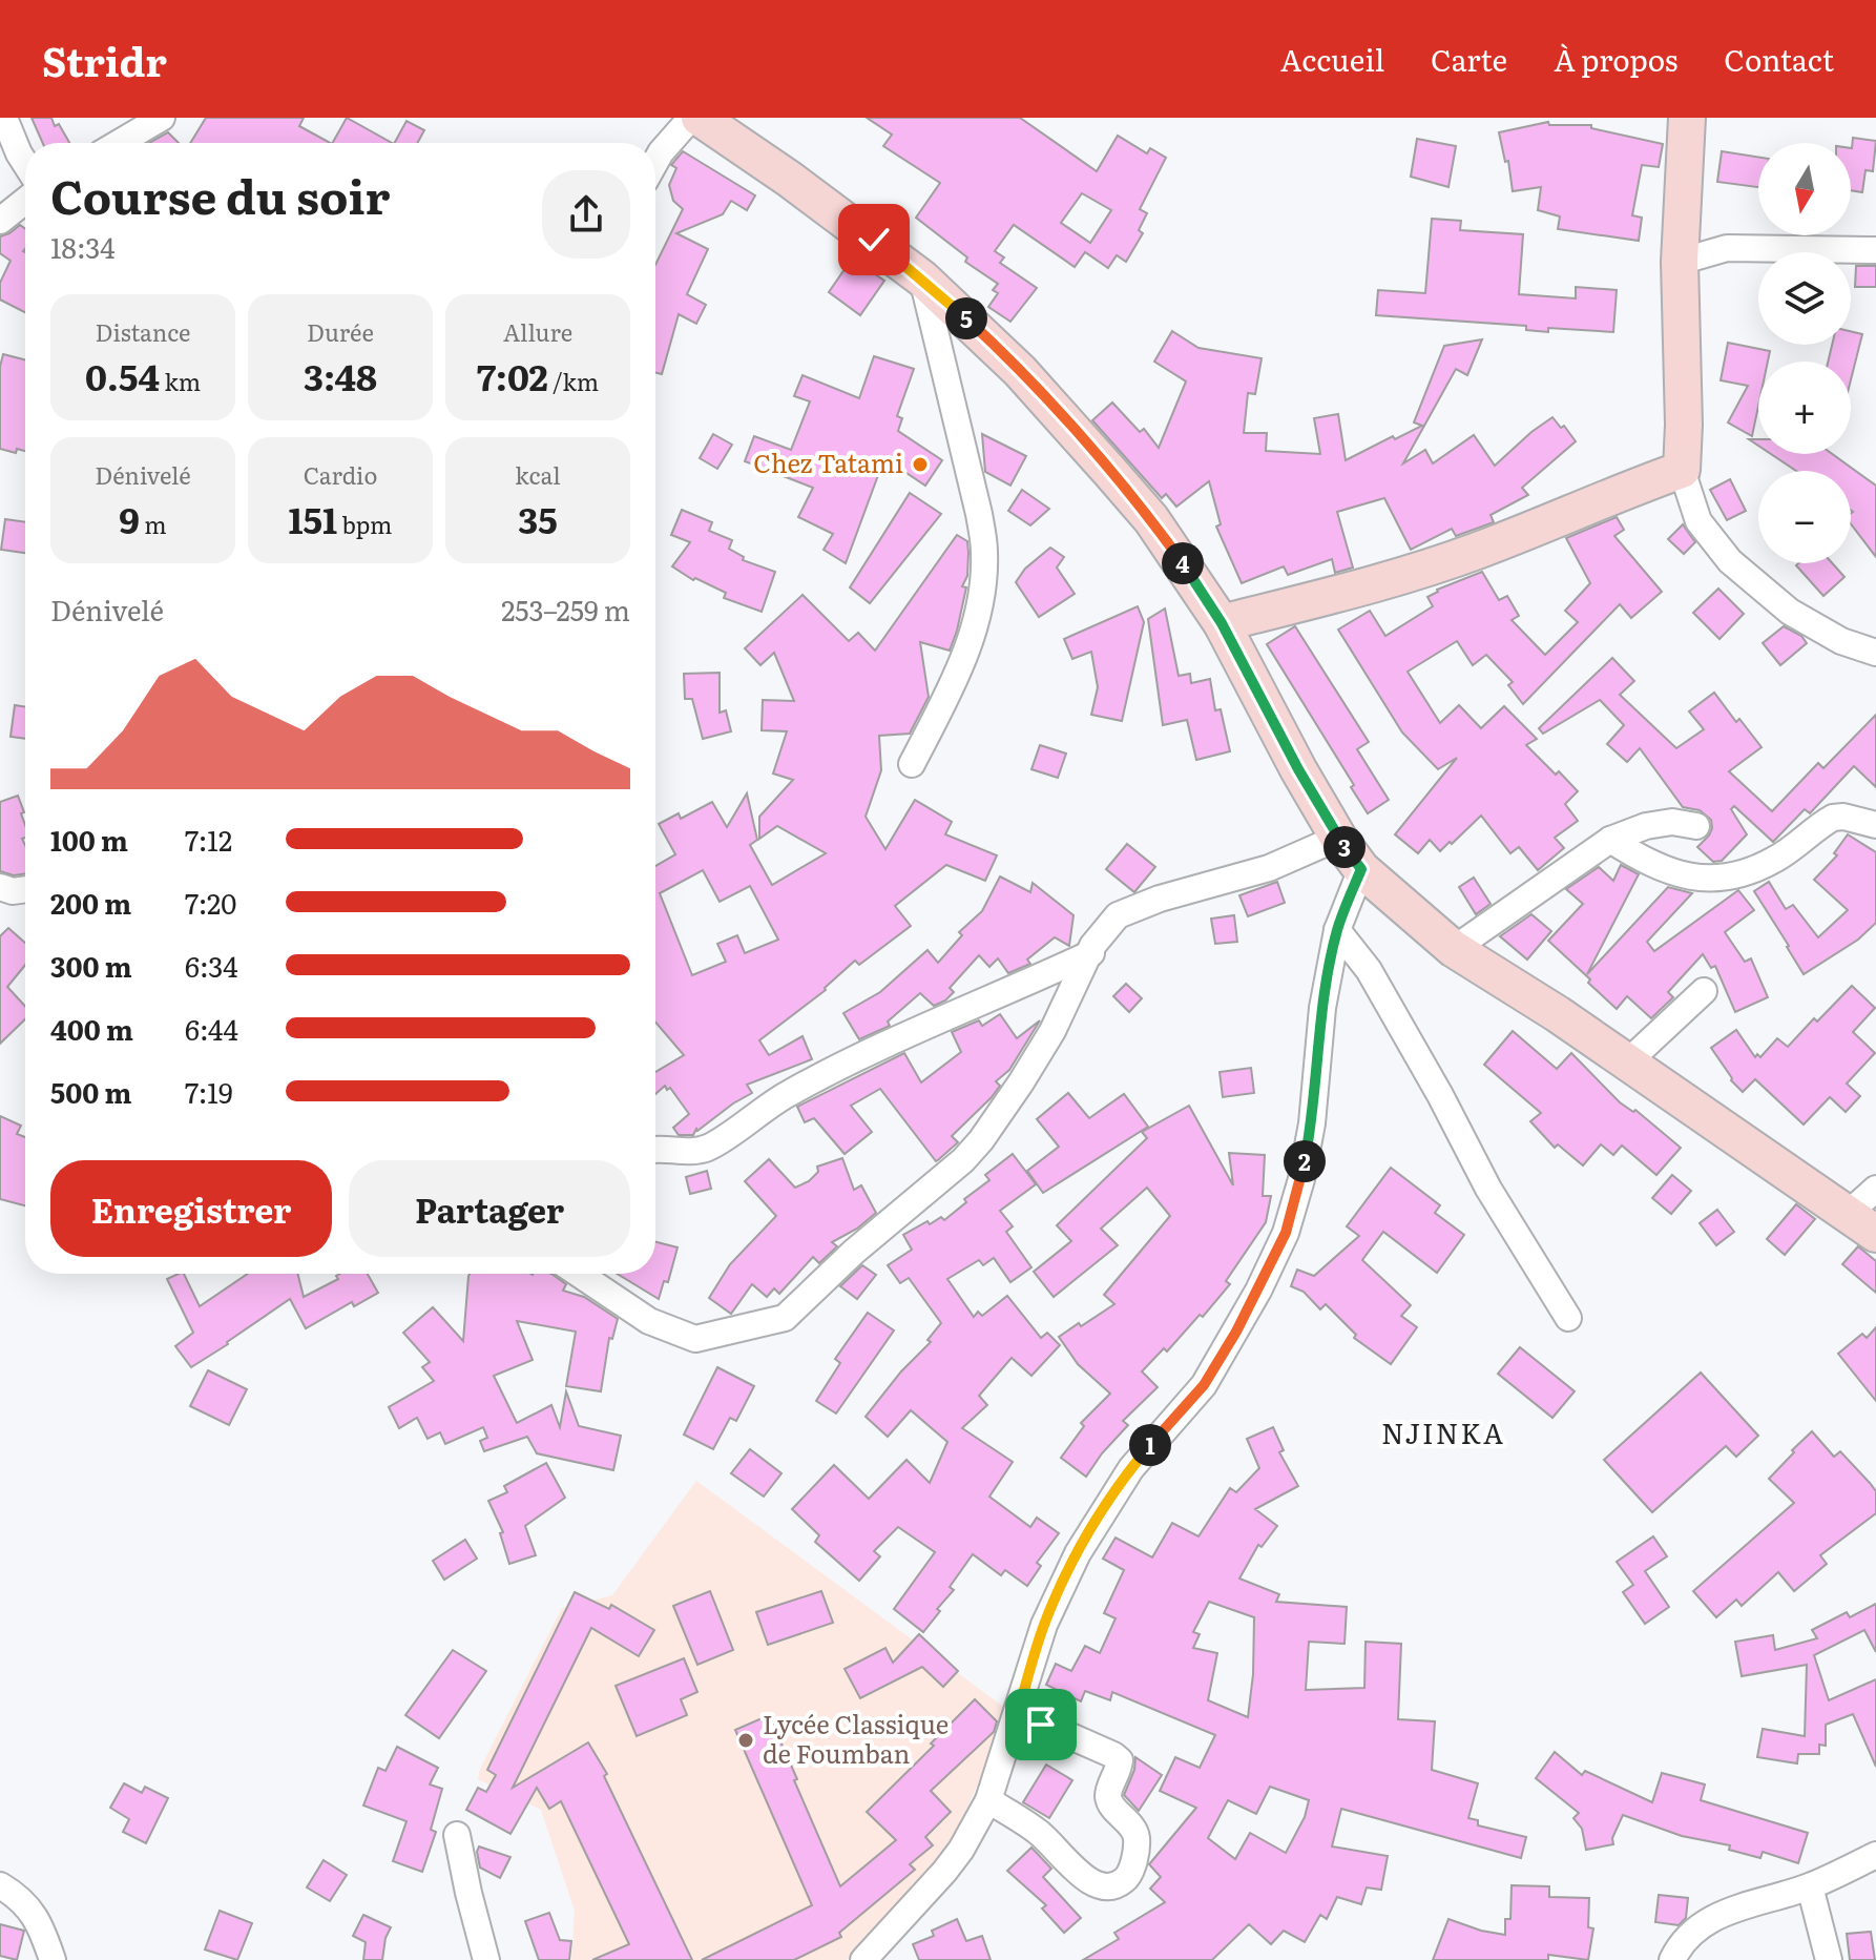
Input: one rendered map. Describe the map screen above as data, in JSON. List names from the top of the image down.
{
  "districts": ["NJINKA"],
  "places": ["Chez Tatami", "Lycée Classique de Foumban"],
  "north": "bottom",
  "page": {
    "header": "Stridr",
    "nav": [
      "Accueil",
      "Carte",
      "À propos",
      "Contact"
    ],
    "map_buttons": ["+", "−"],
    "heading": ["Course du soir", "18:34"],
    "stats": [
      ["Distance", "0.54 km"],
      ["Durée", "3:48"],
      ["Allure", "7:02 /km"],
      ["Dénivelé", "9 m"],
      ["Cardio", "151 bpm"],
      ["kcal", "35"]
    ],
    "pins": [
      "5",
      "4",
      "3",
      "2",
      "1"
    ],
    "chart": ["Dénivelé", "253–259 m"],
    "list": [
      {
        "name": "100 m",
        "note": "7:12"
      },
      {
        "name": "200 m",
        "note": "7:20"
      },
      {
        "name": "300 m",
        "note": "6:34"
      },
      {
        "name": "400 m",
        "note": "6:44"
      },
      {
        "name": "500 m",
        "note": "7:19"
      }
    ],
    "buttons": ["Enregistrer", "Partager"]
  }
}
